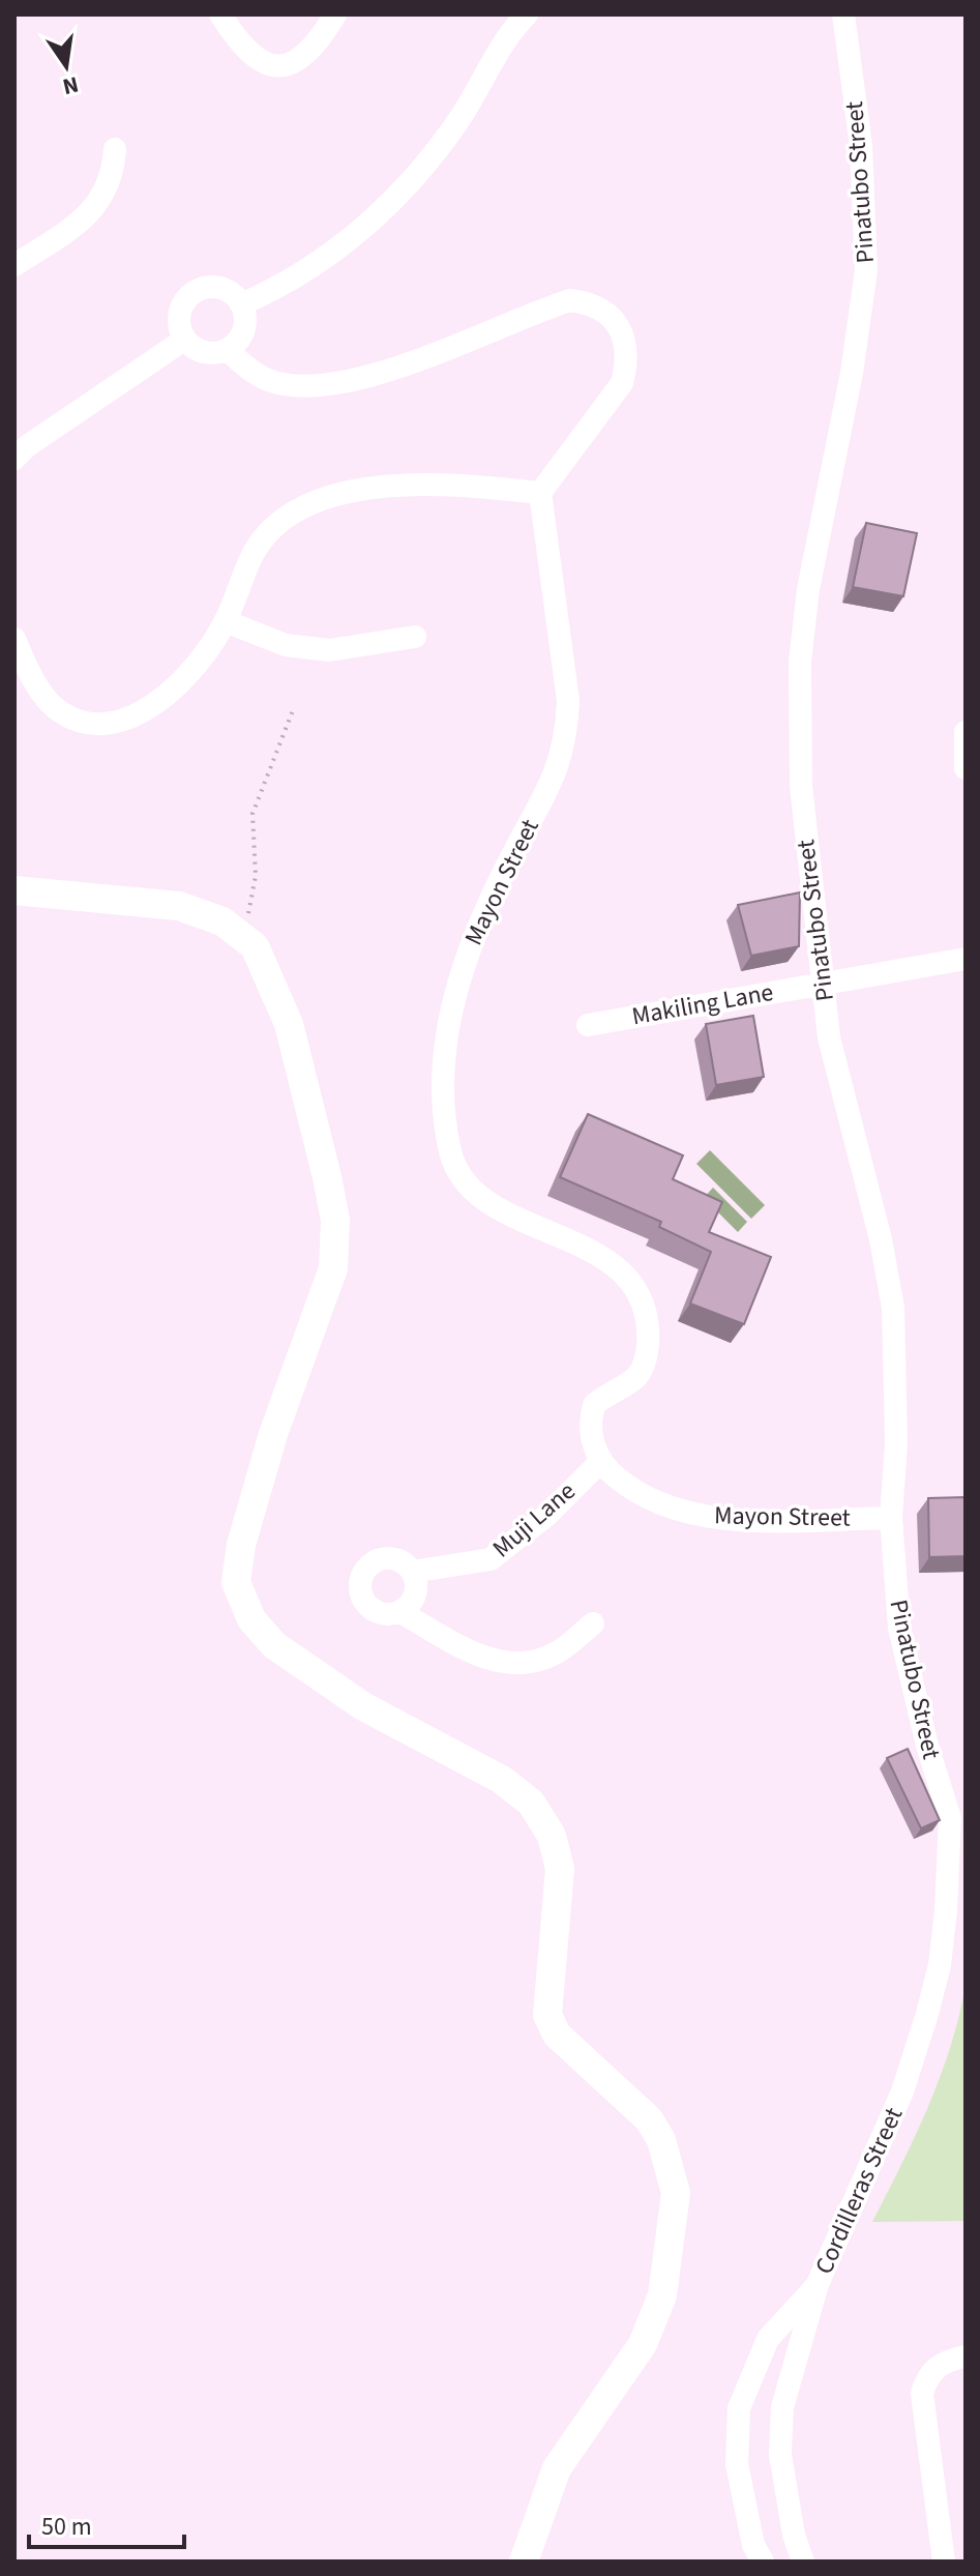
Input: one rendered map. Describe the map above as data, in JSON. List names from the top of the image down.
{
  "streets": {
    "street": [
      "Pinatubo Street",
      "Mayon Street",
      "Makiling Lane",
      "Muji Lane",
      "Cordilleras Street"
    ]
  },
  "crossings": [
    ["Pinatubo Street", "Mayon Street"],
    ["Pinatubo Street", "Makiling Lane"],
    ["Pinatubo Street", "Cordilleras Street"],
    ["Mayon Street", "Muji Lane"]
  ],
  "scale_bar": "50 m",
  "north": "bottom"
}
